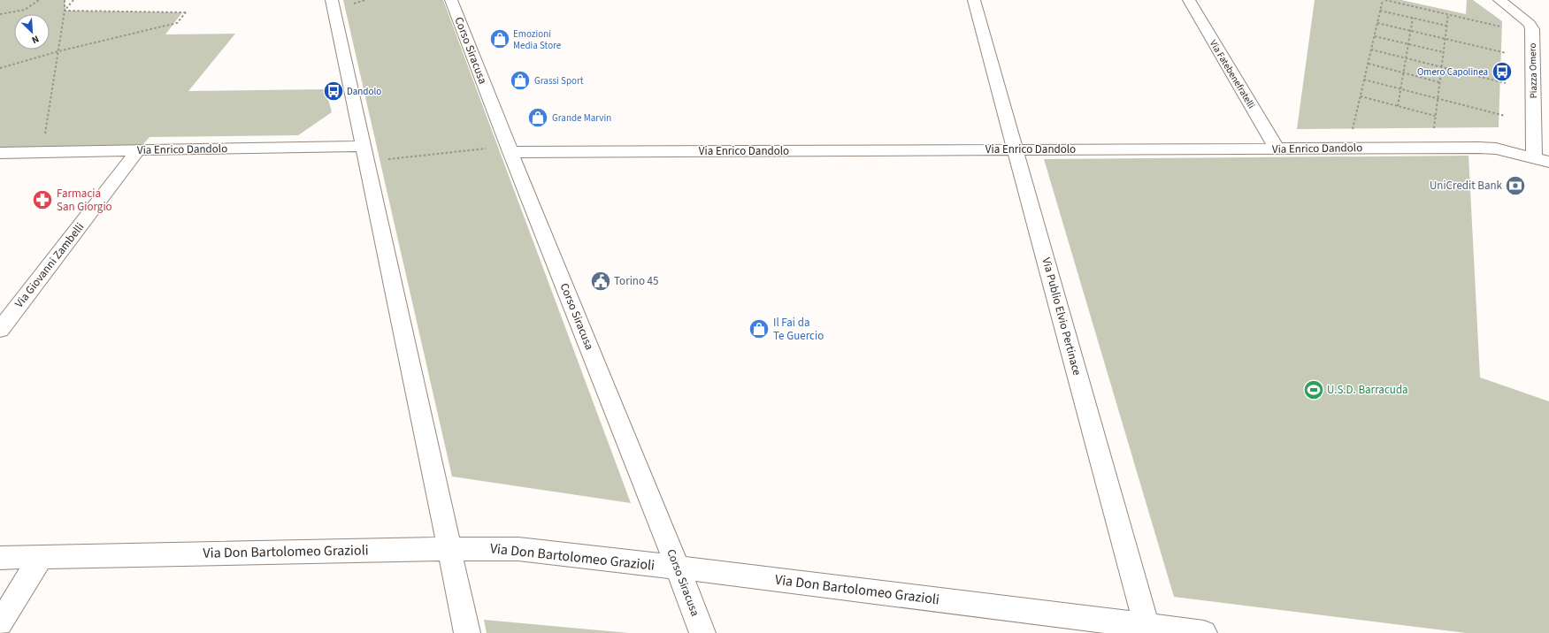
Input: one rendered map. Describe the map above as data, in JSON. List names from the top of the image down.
{
  "streets": {
    "street": [
      "Corso Siracusa",
      "Piazza Omero",
      "Via Fatebenefratelli",
      "Via Enrico Dandolo",
      "Via Giovanni Zambelli",
      "Via Publio Elvio Pertinace",
      "Via Don Bartolomeo Grazioli"
    ]
  },
  "crossings": [
    ["Corso Siracusa", "Via Enrico Dandolo"],
    ["Corso Siracusa", "Via Don Bartolomeo Grazioli"],
    ["Piazza Omero", "Via Enrico Dandolo"],
    ["Via Fatebenefratelli", "Via Enrico Dandolo"],
    ["Via Enrico Dandolo", "Via Giovanni Zambelli"],
    ["Via Enrico Dandolo", "Via Publio Elvio Pertinace"],
    ["Via Publio Elvio Pertinace", "Via Don Bartolomeo Grazioli"]
  ],
  "places": {
    "shop": [
      "Emozioni Media Store",
      "Grassi Sport",
      "Grande Marvin",
      "Il Fai da Te Guercio"
    ],
    "bus stop": ["Omero Capolinea", "Dandolo"],
    "bank": ["UniCredit Bank"],
    "pharmacy": ["Farmacia San Giorgio"],
    "public building": ["Torino 45"],
    "sports": ["U.S.D. Barracuda"]
  },
  "north": "bottom right"
}
